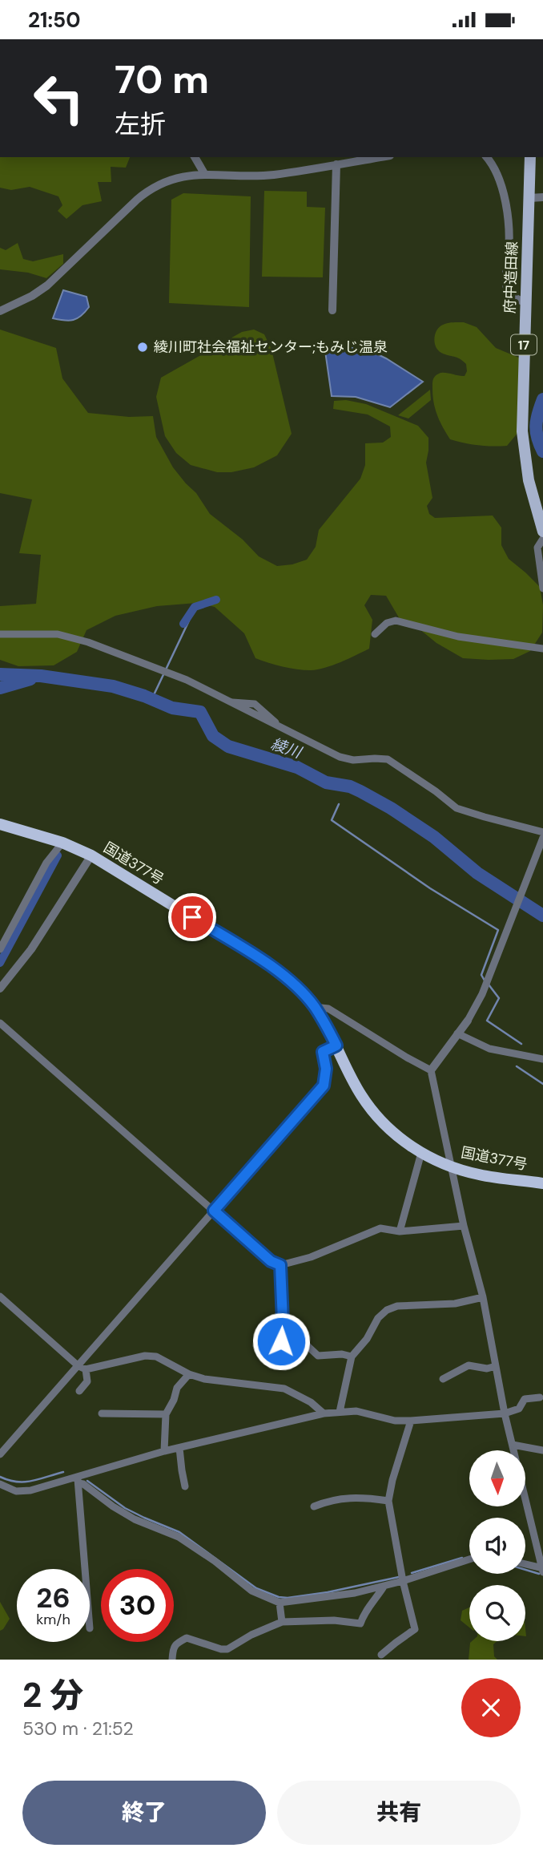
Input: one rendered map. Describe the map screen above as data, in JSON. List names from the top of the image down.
{
  "streets": {
    "highway": ["国道377号"],
    "main road": ["府中造田線", "17"]
  },
  "water": ["綾川"],
  "places": ["綾川町社会福祉センター;もみじ温泉"],
  "north": "bottom",
  "page": {
    "status": "21:50",
    "turn": ["70 m", "左折"],
    "speed": "26 km/h",
    "limit": "30",
    "heading": ["2 分", "530 m · 21:52"],
    "buttons": ["終了", "共有"]
  }
}
